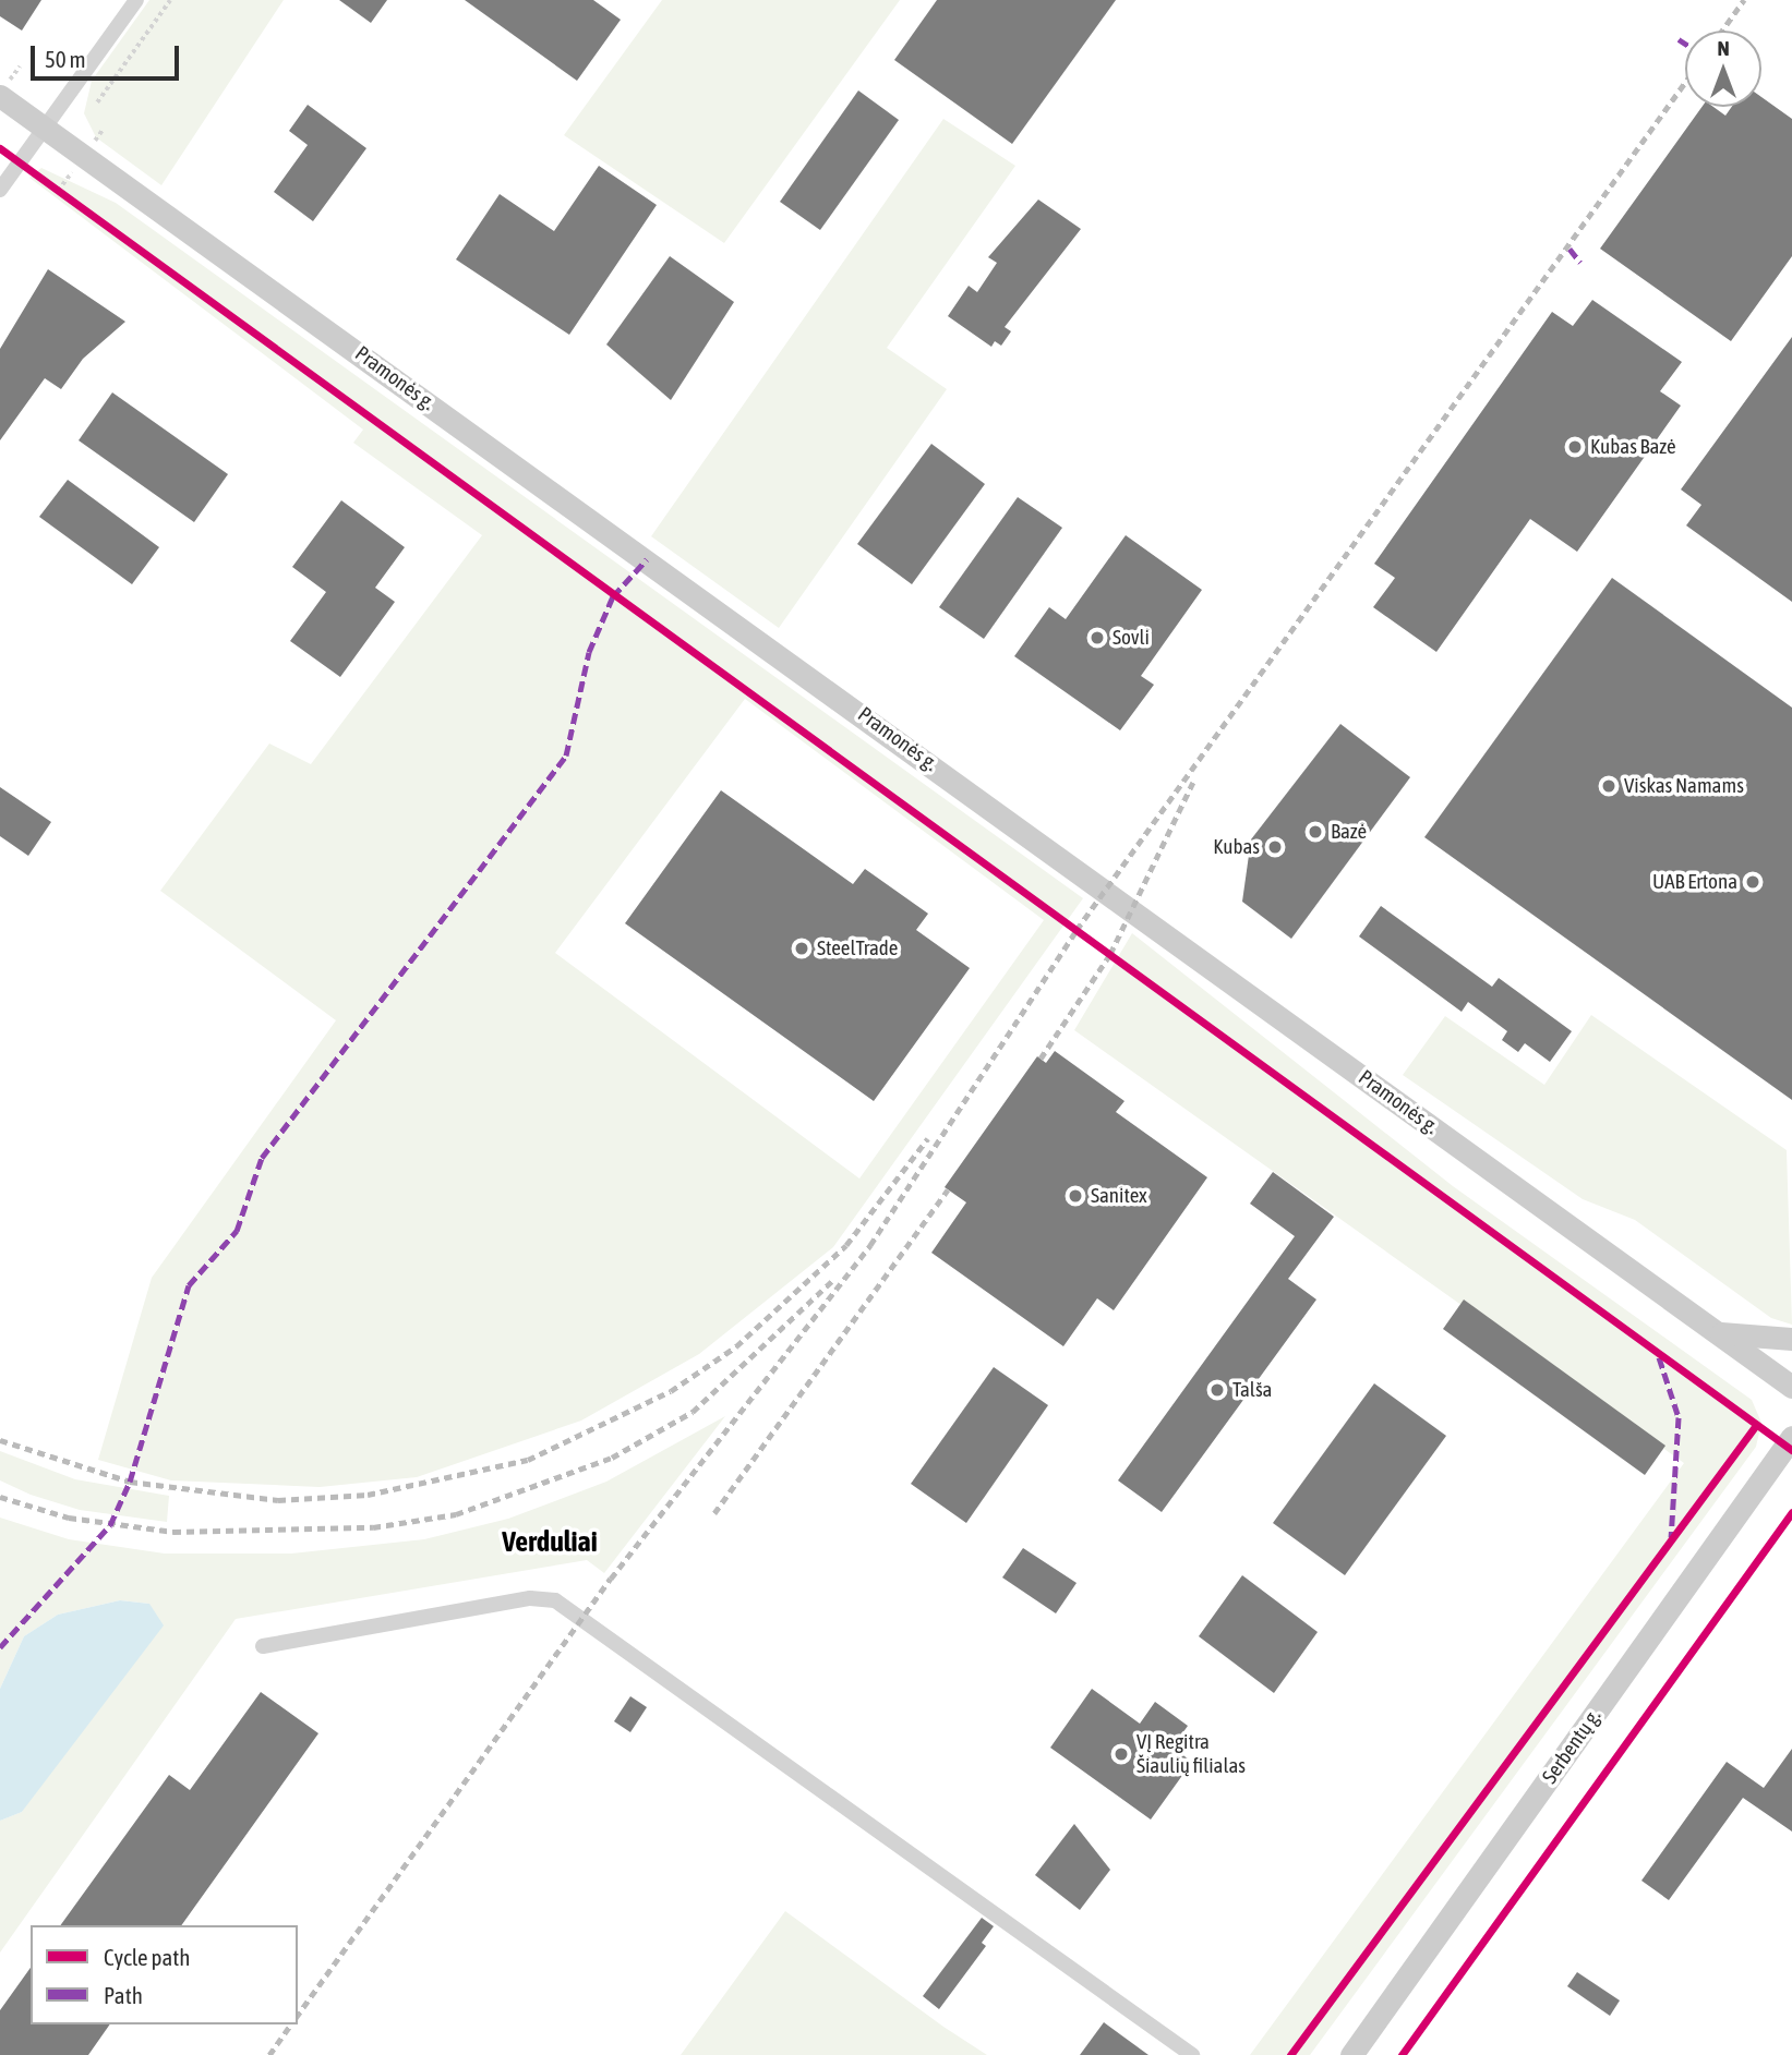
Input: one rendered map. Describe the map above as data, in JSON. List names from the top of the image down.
{
  "streets": {
    "main road": ["Pramonės g.", "Serbentų g."]
  },
  "districts": ["Verduliai"],
  "places": [
    "Kubas Bazė",
    "Sovli",
    "Viskas Namams",
    "Bazė",
    "Kubas",
    "UAB Ertona",
    "SteelTrade",
    "Sanitex",
    "Talša",
    "VĮ Regitra Šiaulių filialas"
  ],
  "legend": ["Cycle path", "Path"],
  "scale_bar": "50 m",
  "north": "top"
}
